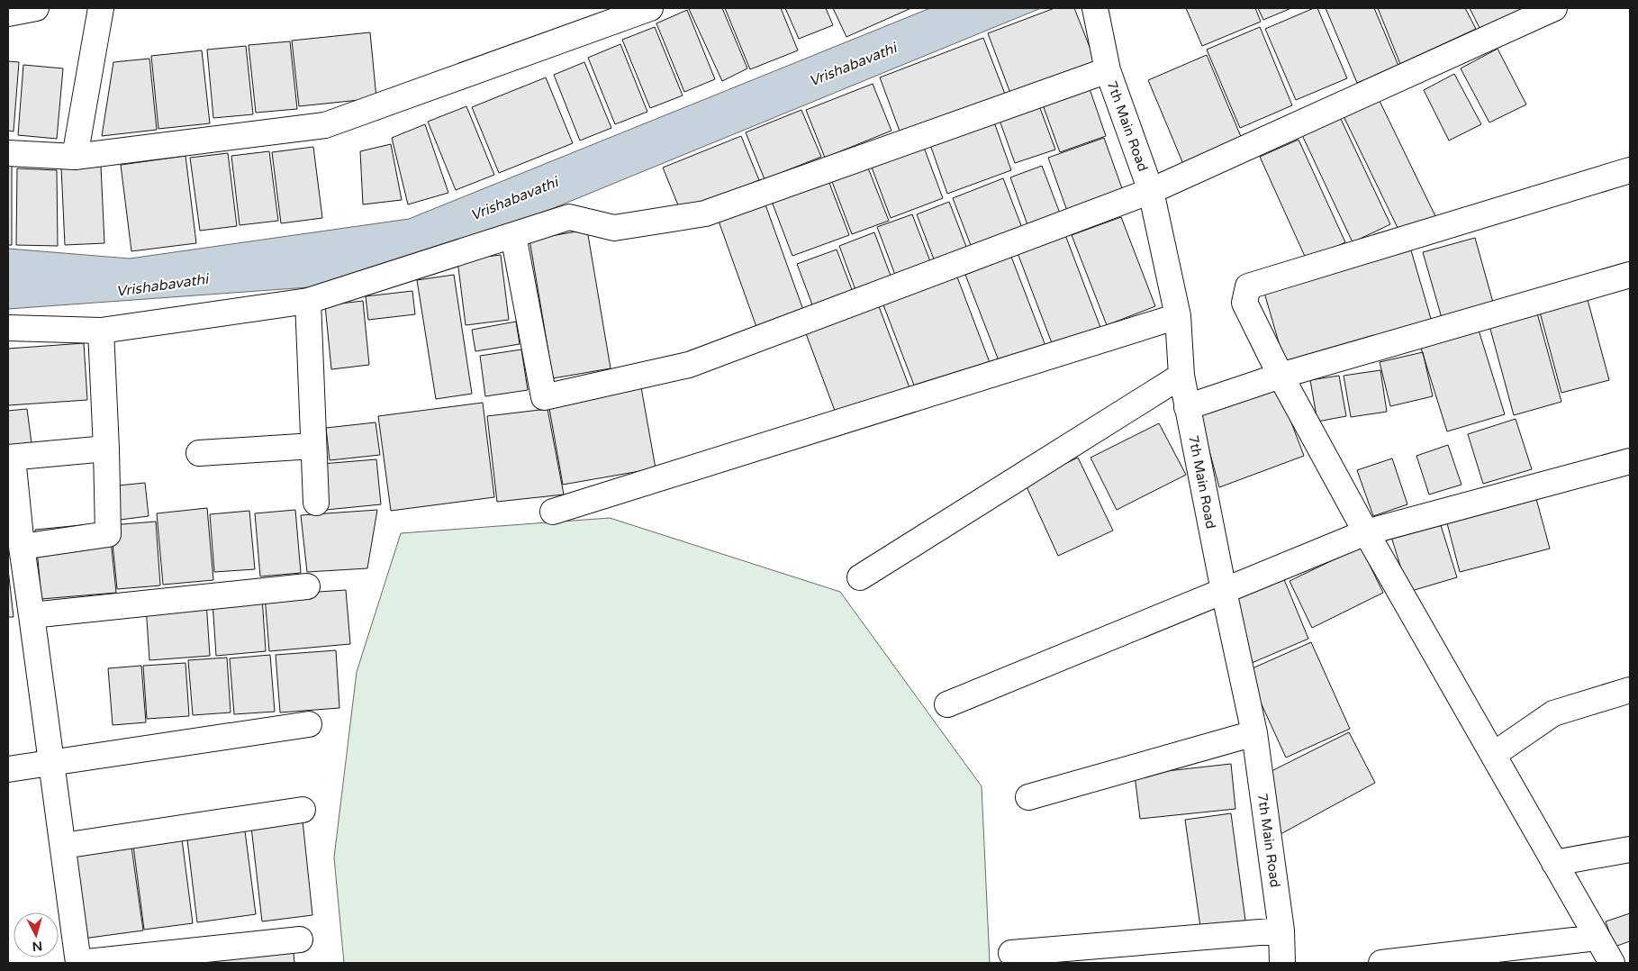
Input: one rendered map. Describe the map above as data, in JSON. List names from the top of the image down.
{
  "streets": {
    "street": ["7th Main Road"]
  },
  "water": ["Vrishabavathi"],
  "north": "bottom"
}
